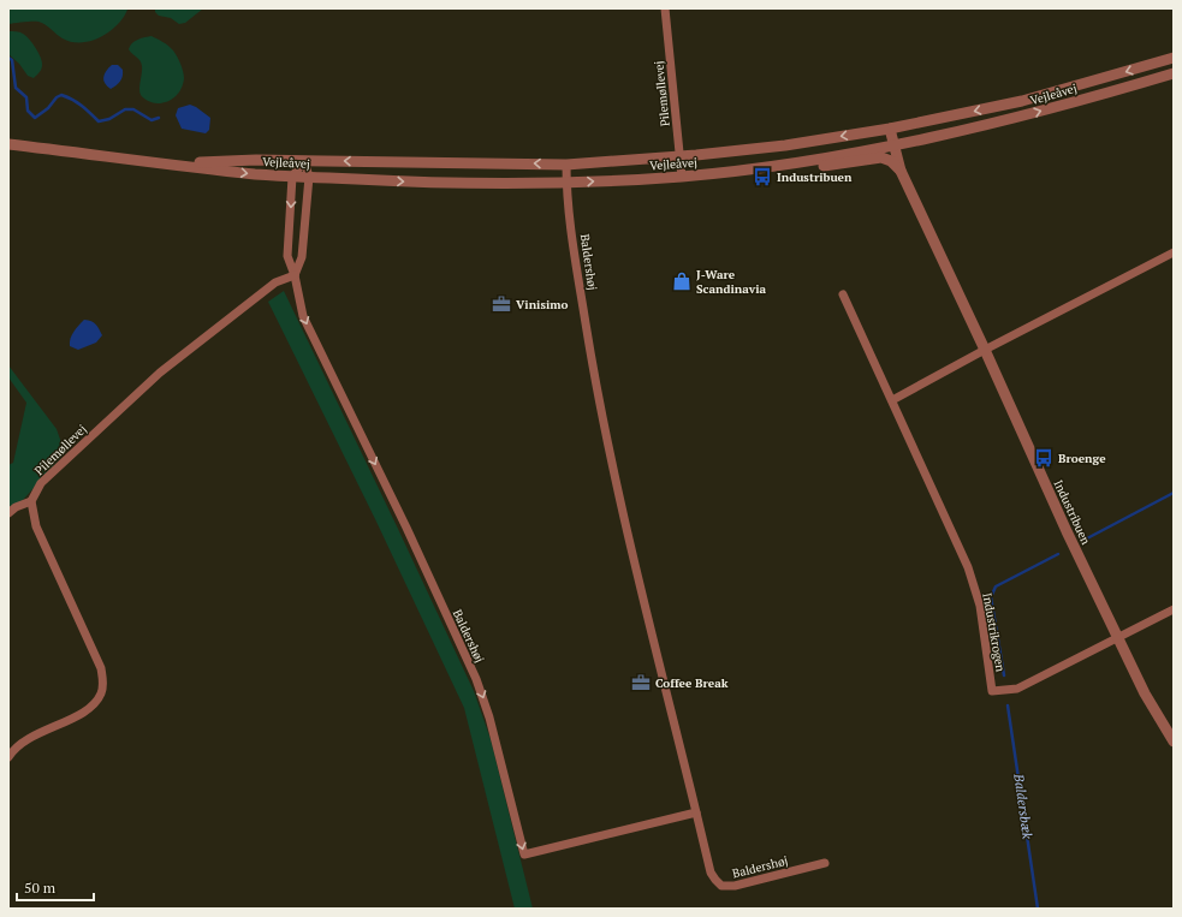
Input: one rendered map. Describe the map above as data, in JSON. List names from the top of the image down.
{
  "streets": {
    "street": [
      "Pilemøllevej",
      "Vejleåvej",
      "Baldershøj",
      "Industribuen",
      "Industrikrogen"
    ]
  },
  "crossings": [
    ["Pilemøllevej", "Vejleåvej"],
    ["Pilemøllevej", "Baldershøj"],
    ["Vejleåvej", "Baldershøj"],
    ["Vejleåvej", "Industribuen"],
    ["Industribuen", "Industrikrogen"]
  ],
  "one_way": ["Baldershøj"],
  "water": ["Baldersbæk"],
  "places": {
    "bus stop": ["Industribuen", "Broenge"],
    "shop": ["J-Ware Scandinavia"],
    "office": ["Vinisimo", "Coffee Break"]
  },
  "scale_bar": "50 m"
}
